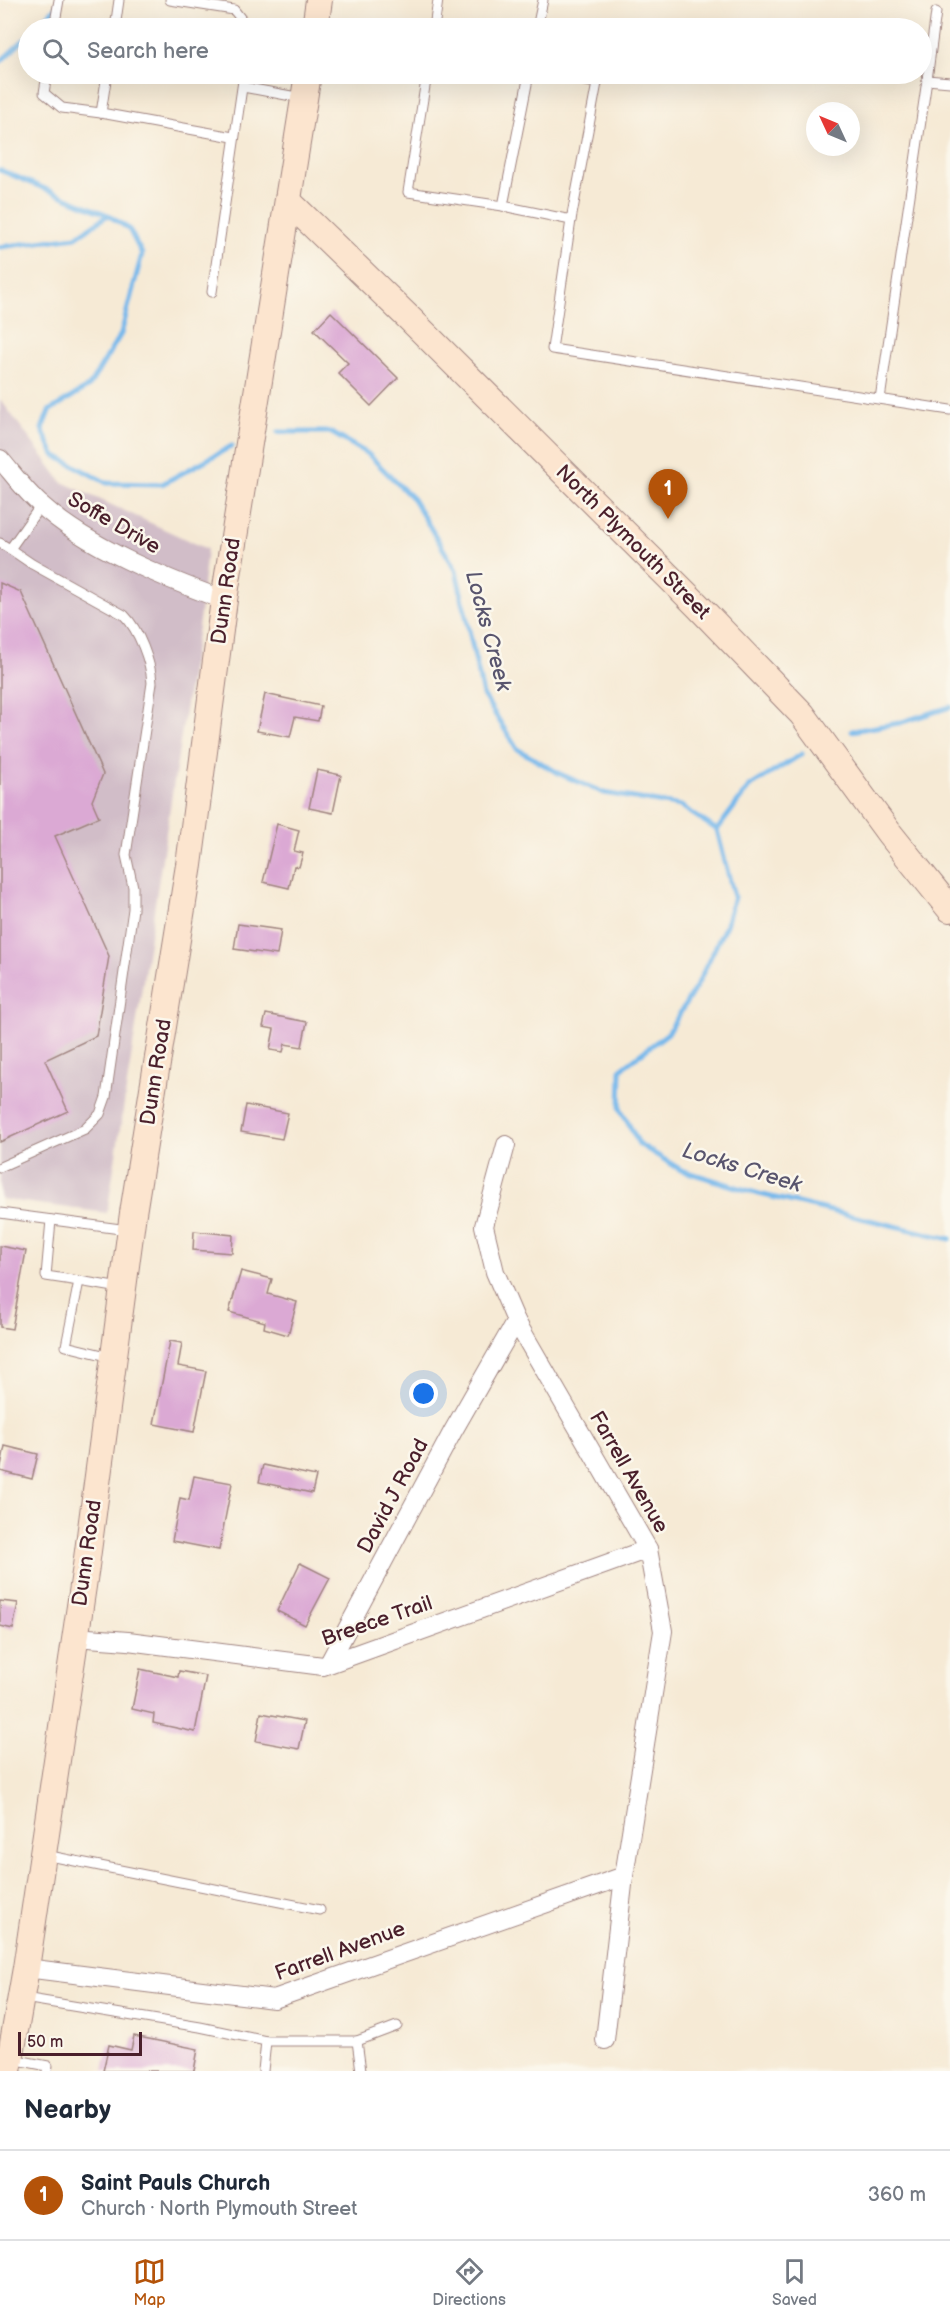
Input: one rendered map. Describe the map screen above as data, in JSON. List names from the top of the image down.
{
  "streets": {
    "main road": ["North Plymouth Street", "Dunn Road"],
    "street": [
      "Soffe Drive",
      "Farrell Avenue",
      "David J Road",
      "Breece Trail"
    ]
  },
  "crossings": [
    ["Soffe Drive", "Dunn Road"],
    ["North Plymouth Street", "Dunn Road"],
    ["Dunn Road", "Farrell Avenue"],
    ["Dunn Road", "Breece Trail"],
    ["Farrell Avenue", "David J Road"],
    ["Farrell Avenue", "Breece Trail"],
    ["David J Road", "Breece Trail"]
  ],
  "water": ["Locks Creek"],
  "scale_bar": "50 m",
  "north": "top left",
  "page": {
    "search": "Search here",
    "pins": "1",
    "scale": "50 m",
    "heading": "Nearby",
    "list": [
      {
        "mark": "1",
        "name": "Saint Pauls Church",
        "note": "Church · North Plymouth Street",
        "value": "360 m"
      }
    ],
    "nav": ["Map", "Directions", "Saved"]
  }
}
